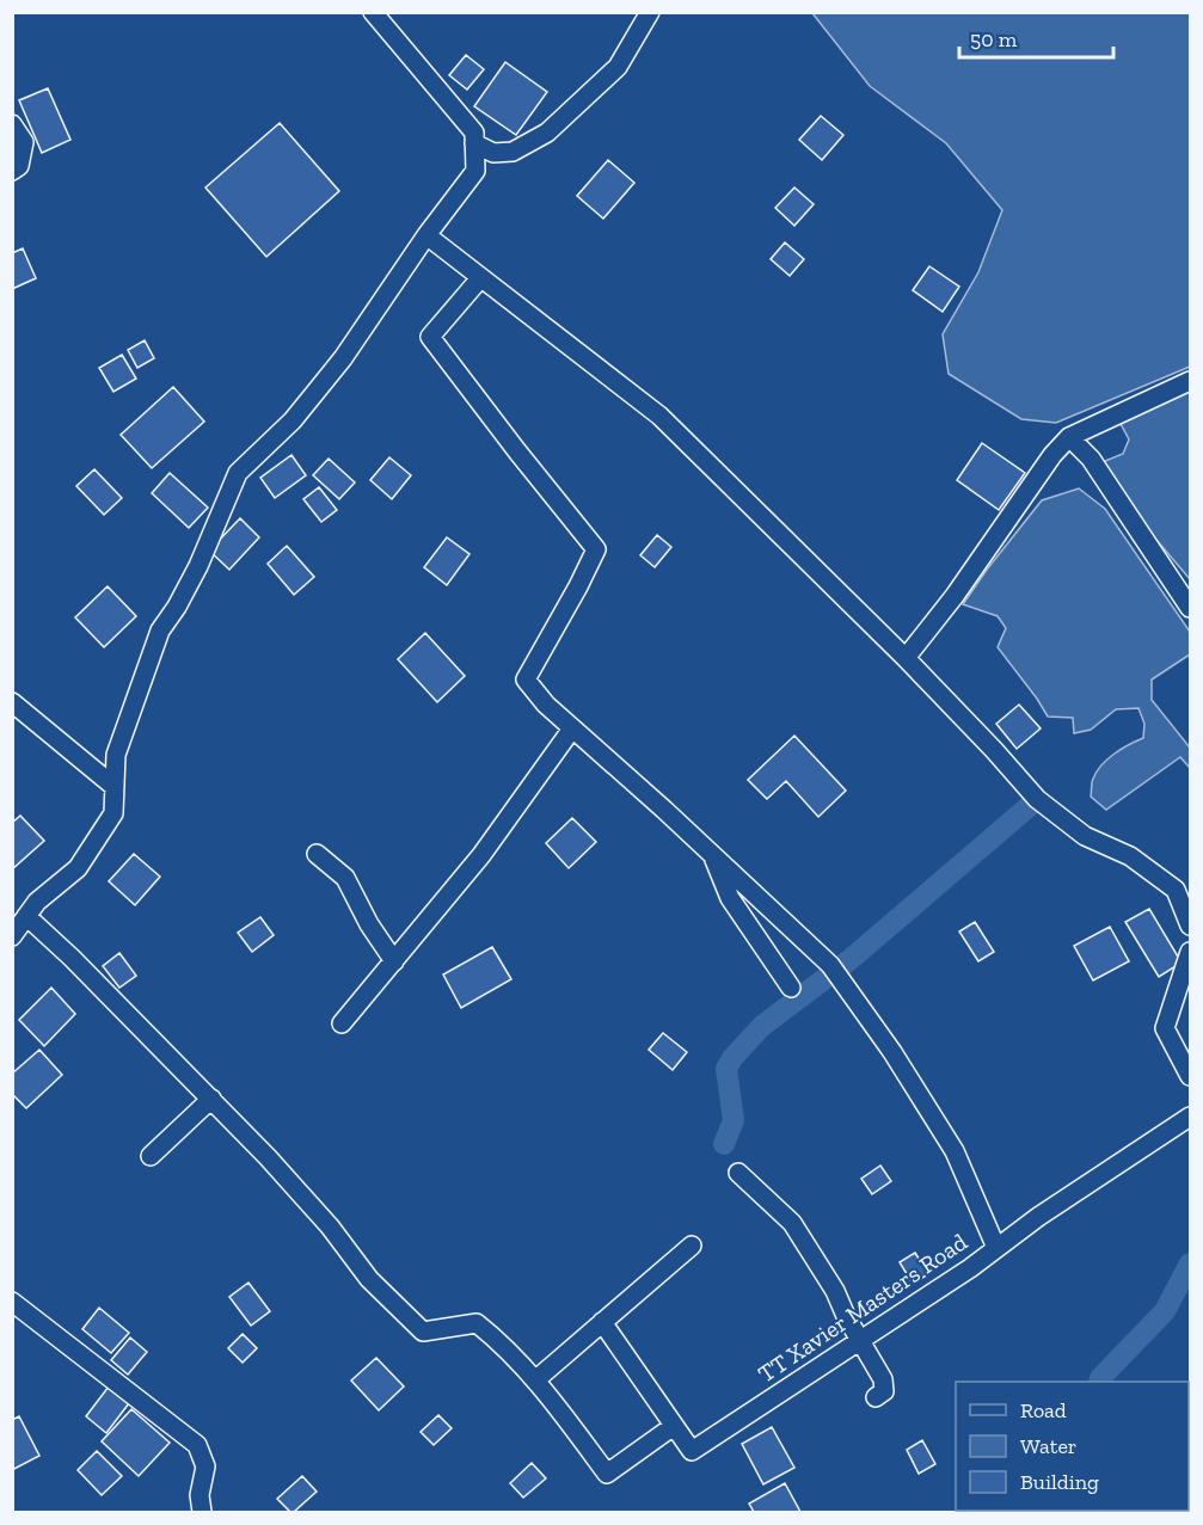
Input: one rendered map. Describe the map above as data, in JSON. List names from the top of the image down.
{
  "streets": {
    "street": ["TT Xavier Masters Road"]
  },
  "legend": ["Road", "Water", "Building"],
  "scale_bar": "50 m"
}
